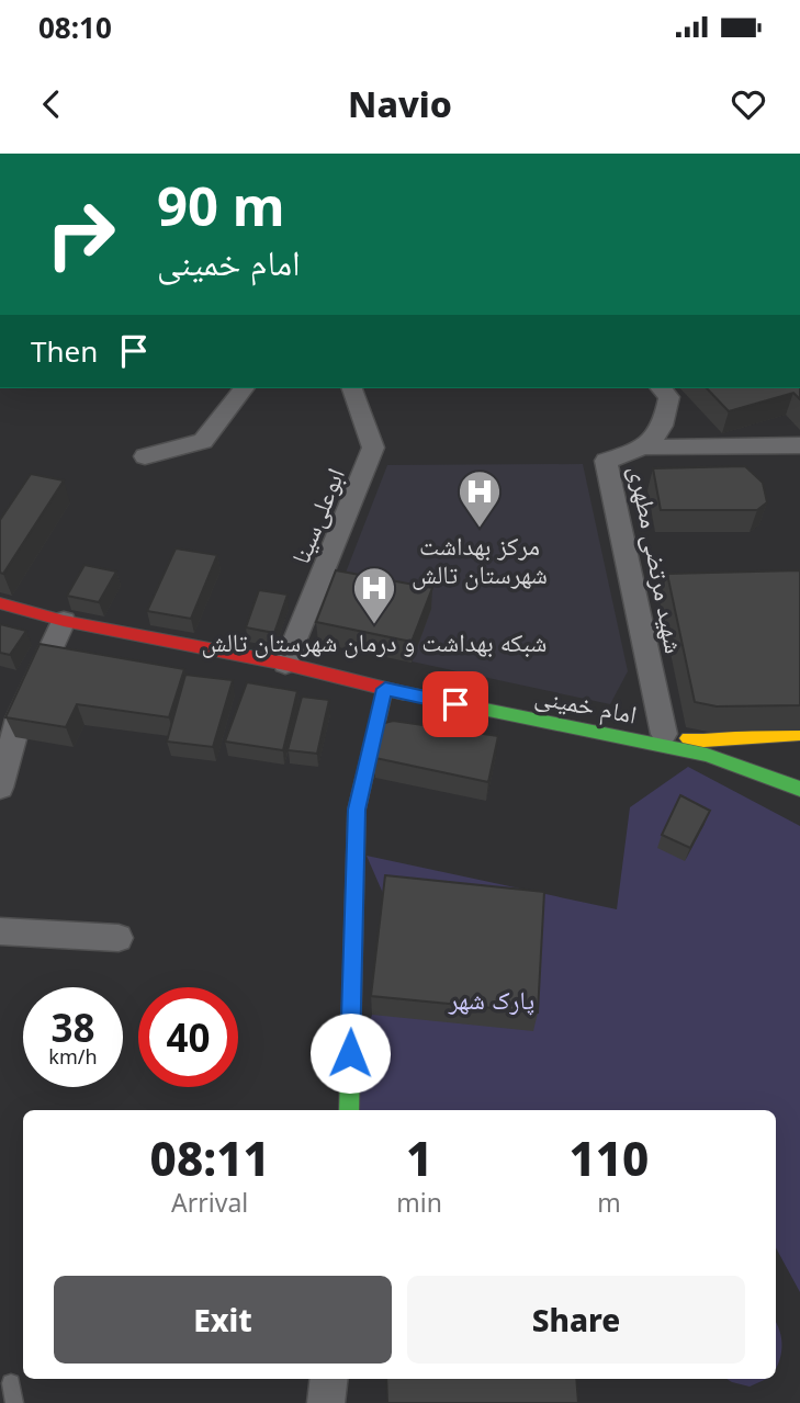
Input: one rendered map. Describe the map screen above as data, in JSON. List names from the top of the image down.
{
  "streets": {
    "main road": ["امام خمینی"],
    "street": ["ابوعلی‌سینا", "شهید مرتضی مطهری"]
  },
  "crossings": [
    ["ابوعلی‌سینا", "امام خمینی"],
    ["شهید مرتضی مطهری", "امام خمینی"]
  ],
  "parks": ["پارک شهر"],
  "places": {
    "hospital": ["مرکز بهداشت شهرستان تالش", "شبکه بهداشت و درمان شهرستان تالش"]
  },
  "page": {
    "status": "08:10",
    "header": "Navio",
    "turn": ["90 m", "امام خمینی"],
    "then": "Then",
    "speed": "38 km/h",
    "limit": "40",
    "eta": [
      "08:11",
      "Arrival",
      "1",
      "min",
      "110",
      "m"
    ],
    "buttons": ["Exit", "Share"]
  }
}
